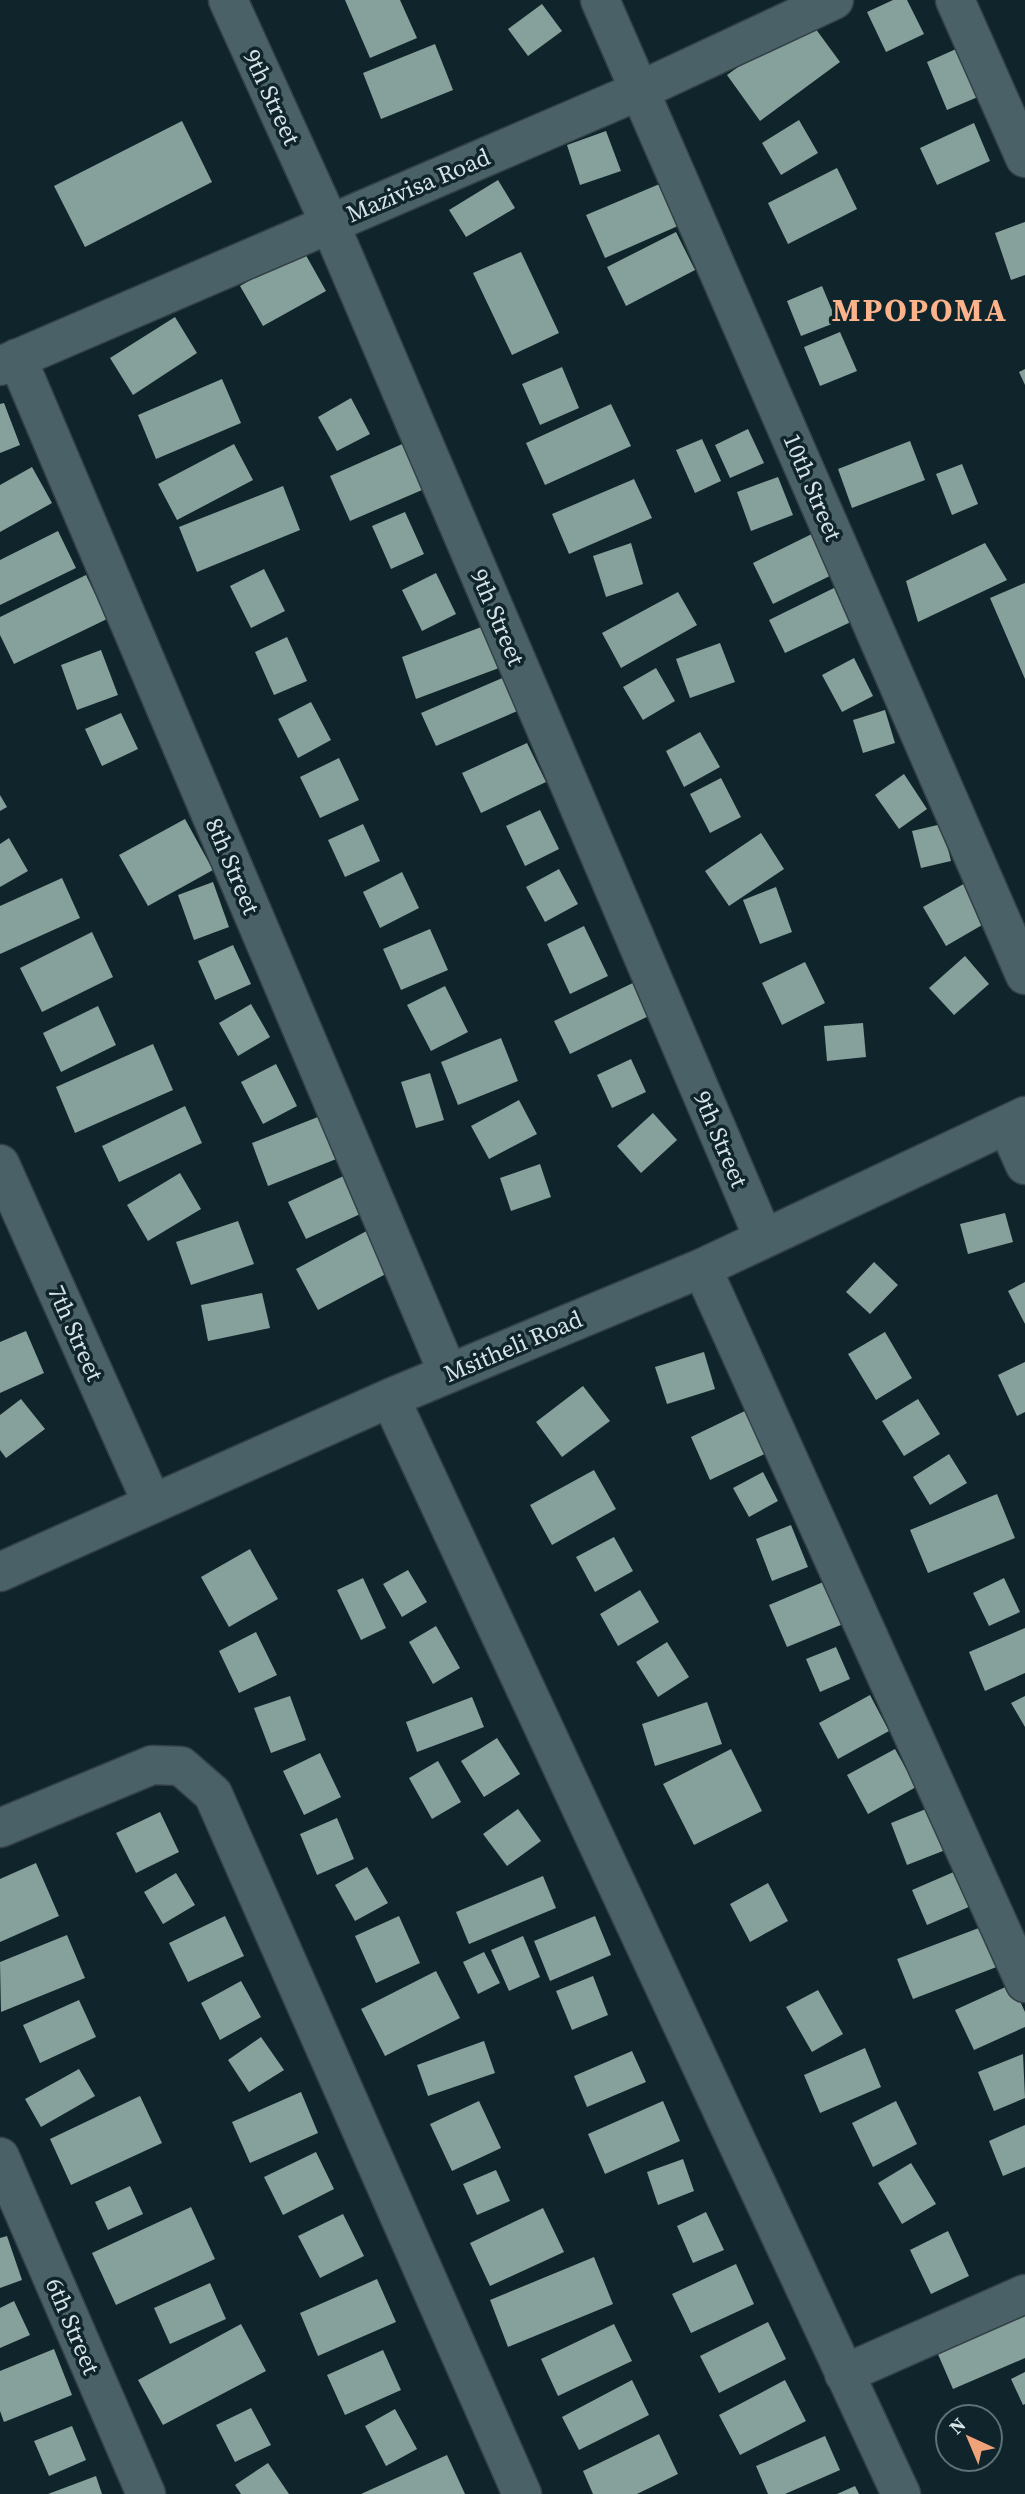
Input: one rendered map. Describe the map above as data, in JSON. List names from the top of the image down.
{
  "streets": {
    "street": [
      "9th Street",
      "Mazivisa Road",
      "10th Street",
      "8th Street",
      "7th Street",
      "Msitheli Road",
      "6th Street"
    ]
  },
  "crossings": [
    ["9th Street", "Mazivisa Road"],
    ["9th Street", "Msitheli Road"],
    ["Mazivisa Road", "10th Street"],
    ["Mazivisa Road", "8th Street"],
    ["8th Street", "Msitheli Road"],
    ["7th Street", "Msitheli Road"]
  ],
  "districts": ["MPOPOMA"],
  "north": "top left"
}
